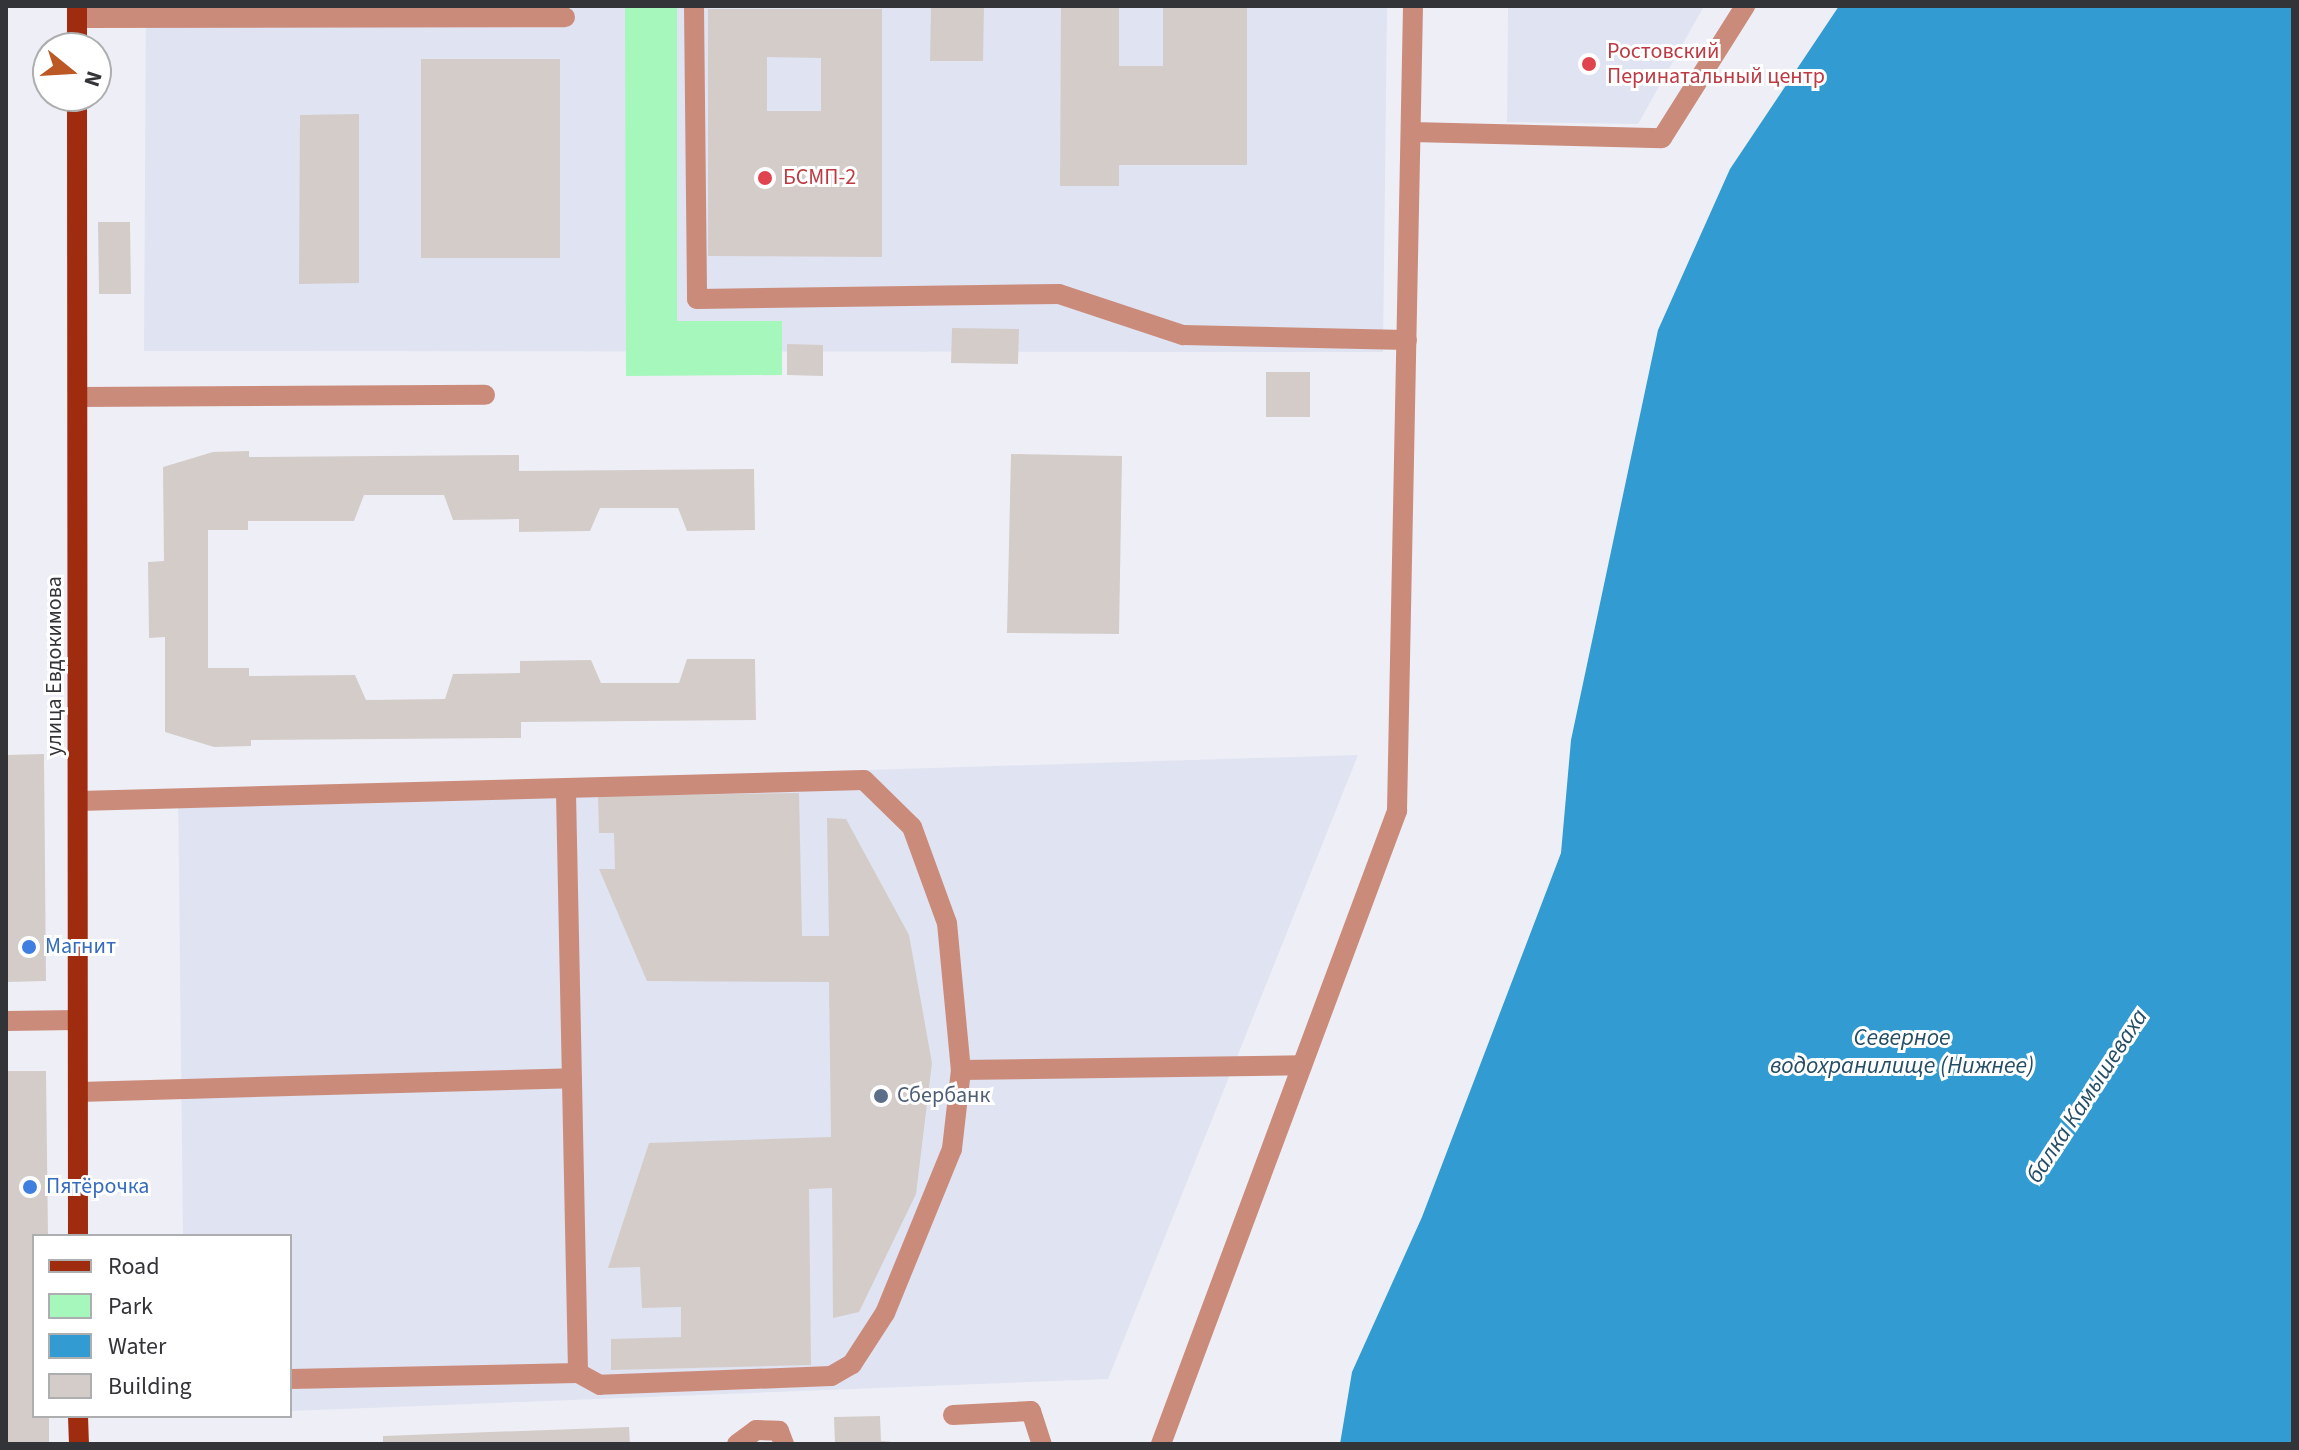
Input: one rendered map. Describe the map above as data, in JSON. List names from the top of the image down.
{
  "streets": {
    "main road": ["улица Евдокимова"]
  },
  "water": ["Северное водохранилище (Нижнее)", "балка Камышеваха"],
  "places": [
    "Ростовский Перинатальный центр",
    "БСМП-2",
    "Магнит",
    "Сбербанк",
    "Пятёрочка"
  ],
  "legend": [
    "Road",
    "Park",
    "Water",
    "Building"
  ],
  "north": "right"
}
